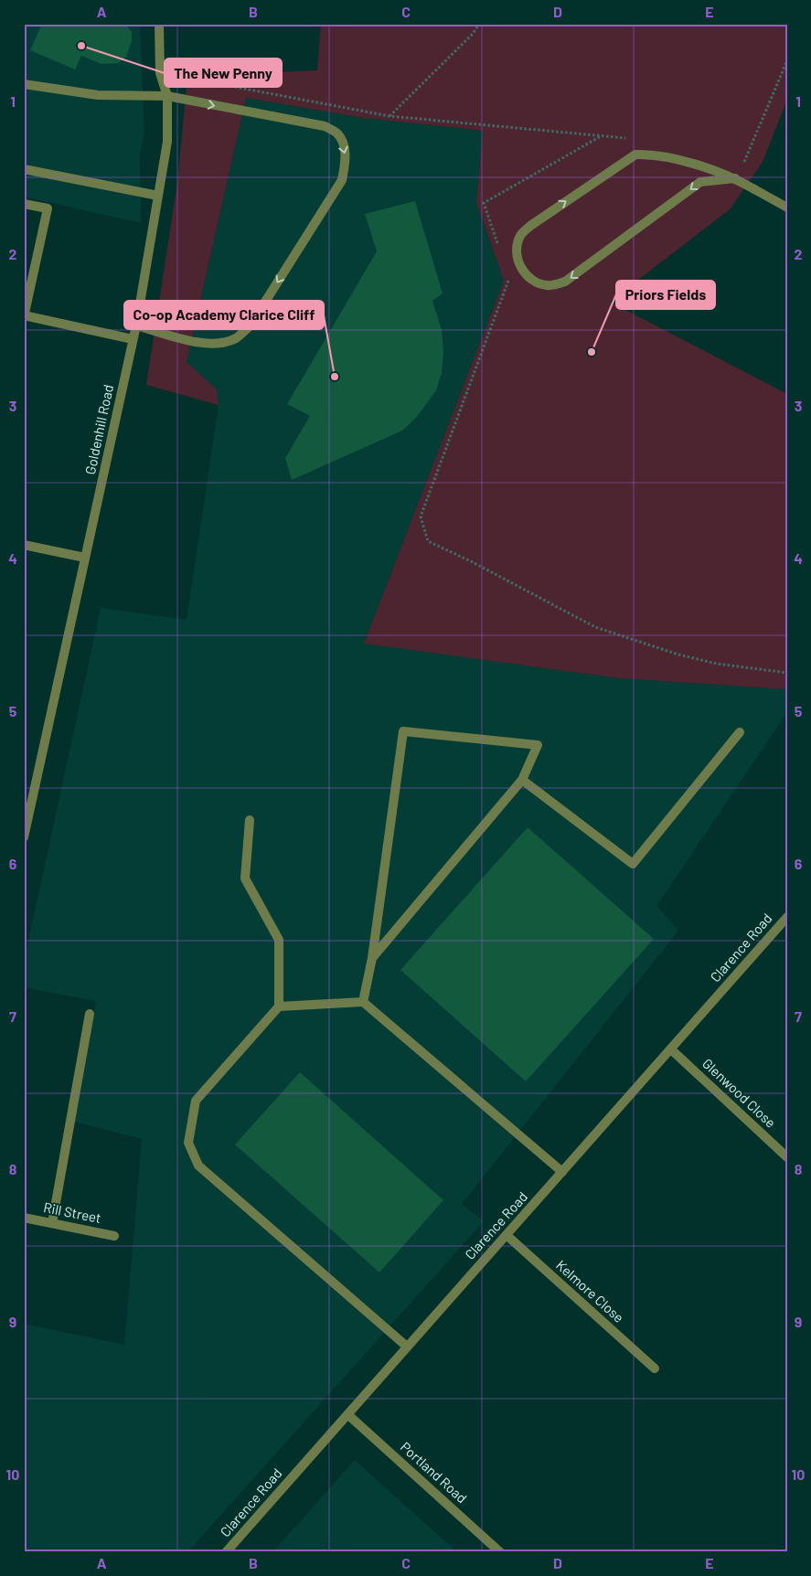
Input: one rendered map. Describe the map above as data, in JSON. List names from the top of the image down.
{
  "streets": {
    "street": [
      "Goldenhill Road",
      "Clarence Road",
      "Glenwood Close",
      "Rill Street",
      "Kelmore Close",
      "Portland Road"
    ]
  },
  "crossings": [
    ["Clarence Road", "Glenwood Close"],
    ["Clarence Road", "Kelmore Close"],
    ["Clarence Road", "Portland Road"]
  ],
  "places": ["The New Penny", "Priors Fields", "Co-op Academy Clarice Cliff"],
  "grid": {
    "columns": [
      "A",
      "B",
      "C",
      "D",
      "E"
    ],
    "rows": [
      "1",
      "2",
      "3",
      "4",
      "5",
      "6",
      "7",
      "8",
      "9",
      "10"
    ]
  }
}
